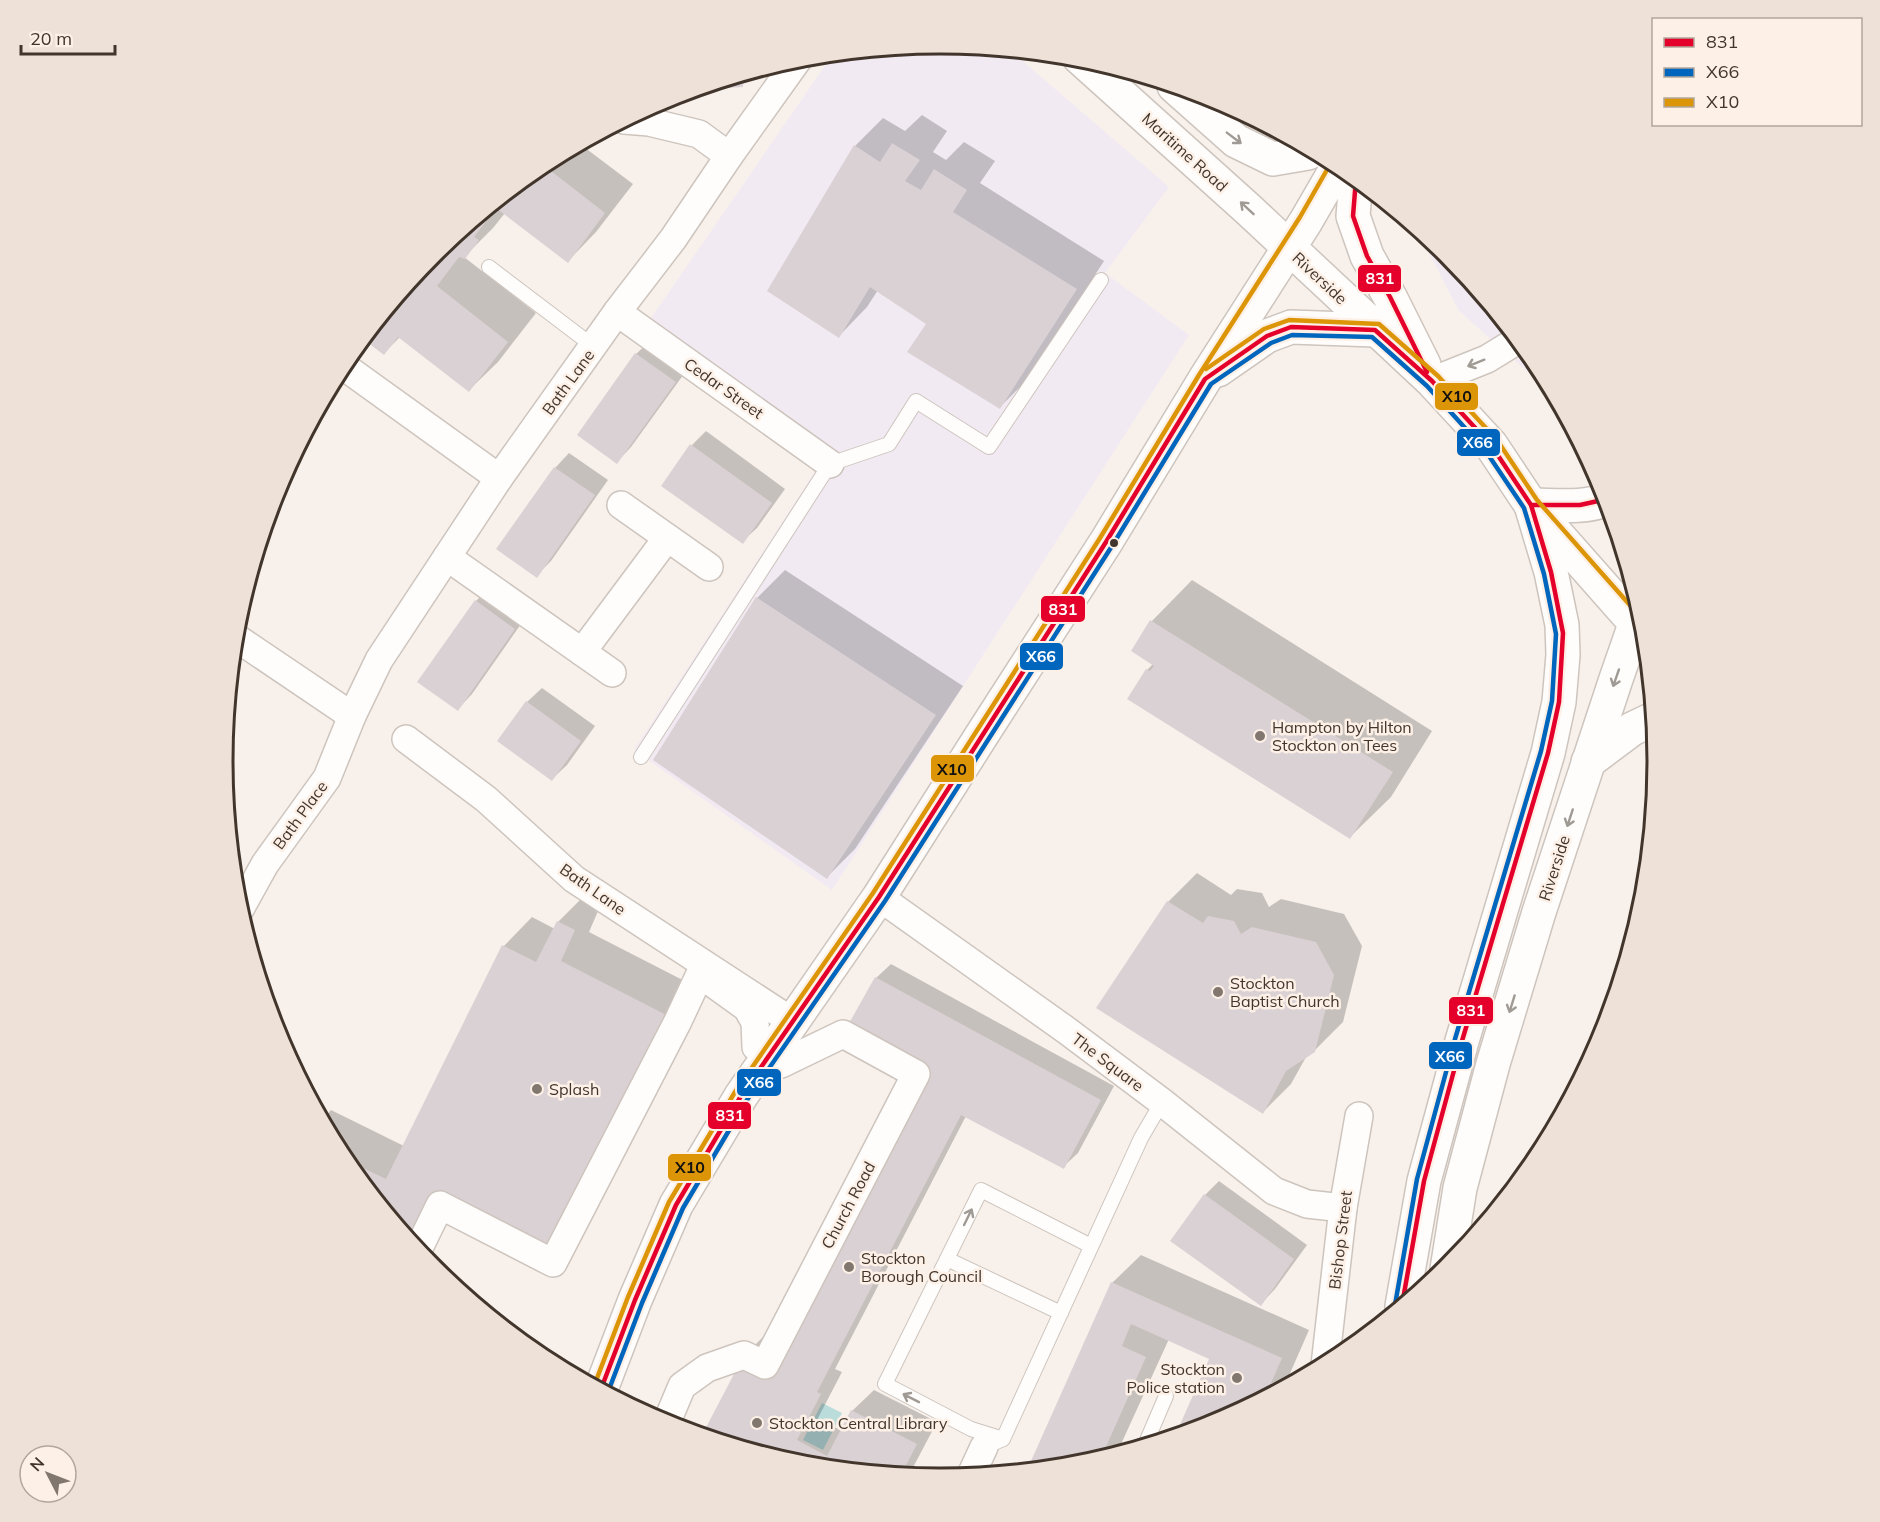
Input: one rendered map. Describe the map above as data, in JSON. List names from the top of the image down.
{
  "streets": {
    "main road": ["Maritime Road", "Riverside"],
    "street": [
      "Bath Lane",
      "Cedar Street",
      "Bath Place",
      "The Square",
      "Church Road",
      "Bishop Street"
    ]
  },
  "crossings": [
    ["Maritime Road", "Riverside"],
    ["Bath Lane", "Cedar Street"],
    ["Bath Lane", "Bath Place"],
    ["The Square", "Bishop Street"]
  ],
  "places": [
    "Hampton by Hilton Stockton on Tees",
    "Stockton Baptist Church",
    "Splash",
    "Stockton Borough Council",
    "Stockton Police station",
    "Stockton Central Library"
  ],
  "lines": ["transit line X10", "transit line 831", "transit line X66"],
  "legend": ["831", "X66", "X10"],
  "scale_bar": "20 m",
  "north": "top left"
}
